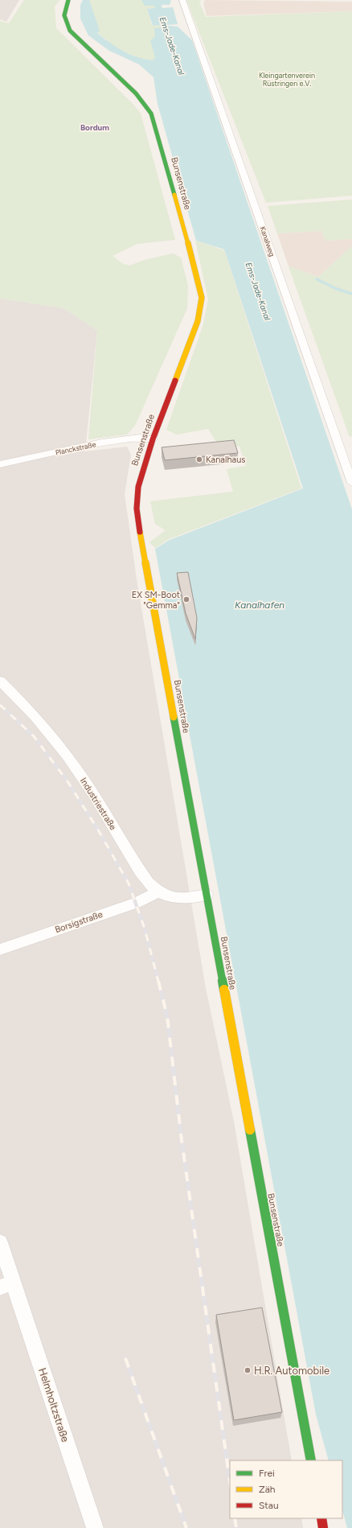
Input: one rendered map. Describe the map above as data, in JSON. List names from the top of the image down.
{
  "streets": {
    "street": [
      "Bunsenstraße",
      "Kanalweg",
      "Planckstraße",
      "Industriestraße",
      "Borsigstraße",
      "Helmholtzstraße"
    ]
  },
  "crossings": [
    ["Bunsenstraße", "Planckstraße"],
    ["Bunsenstraße", "Industriestraße"],
    ["Industriestraße", "Borsigstraße"]
  ],
  "districts": ["Bordum"],
  "water": ["Ems-Jade-Kanal", "Kanalhafen"],
  "parks": ["Kleingartenverein Rüstringen e.V."],
  "places": ["Kanalhaus", "EX SM-Boot \"Gemma\"", "H.R. Automobile"],
  "legend": ["Frei", "Zäh", "Stau"]
}
